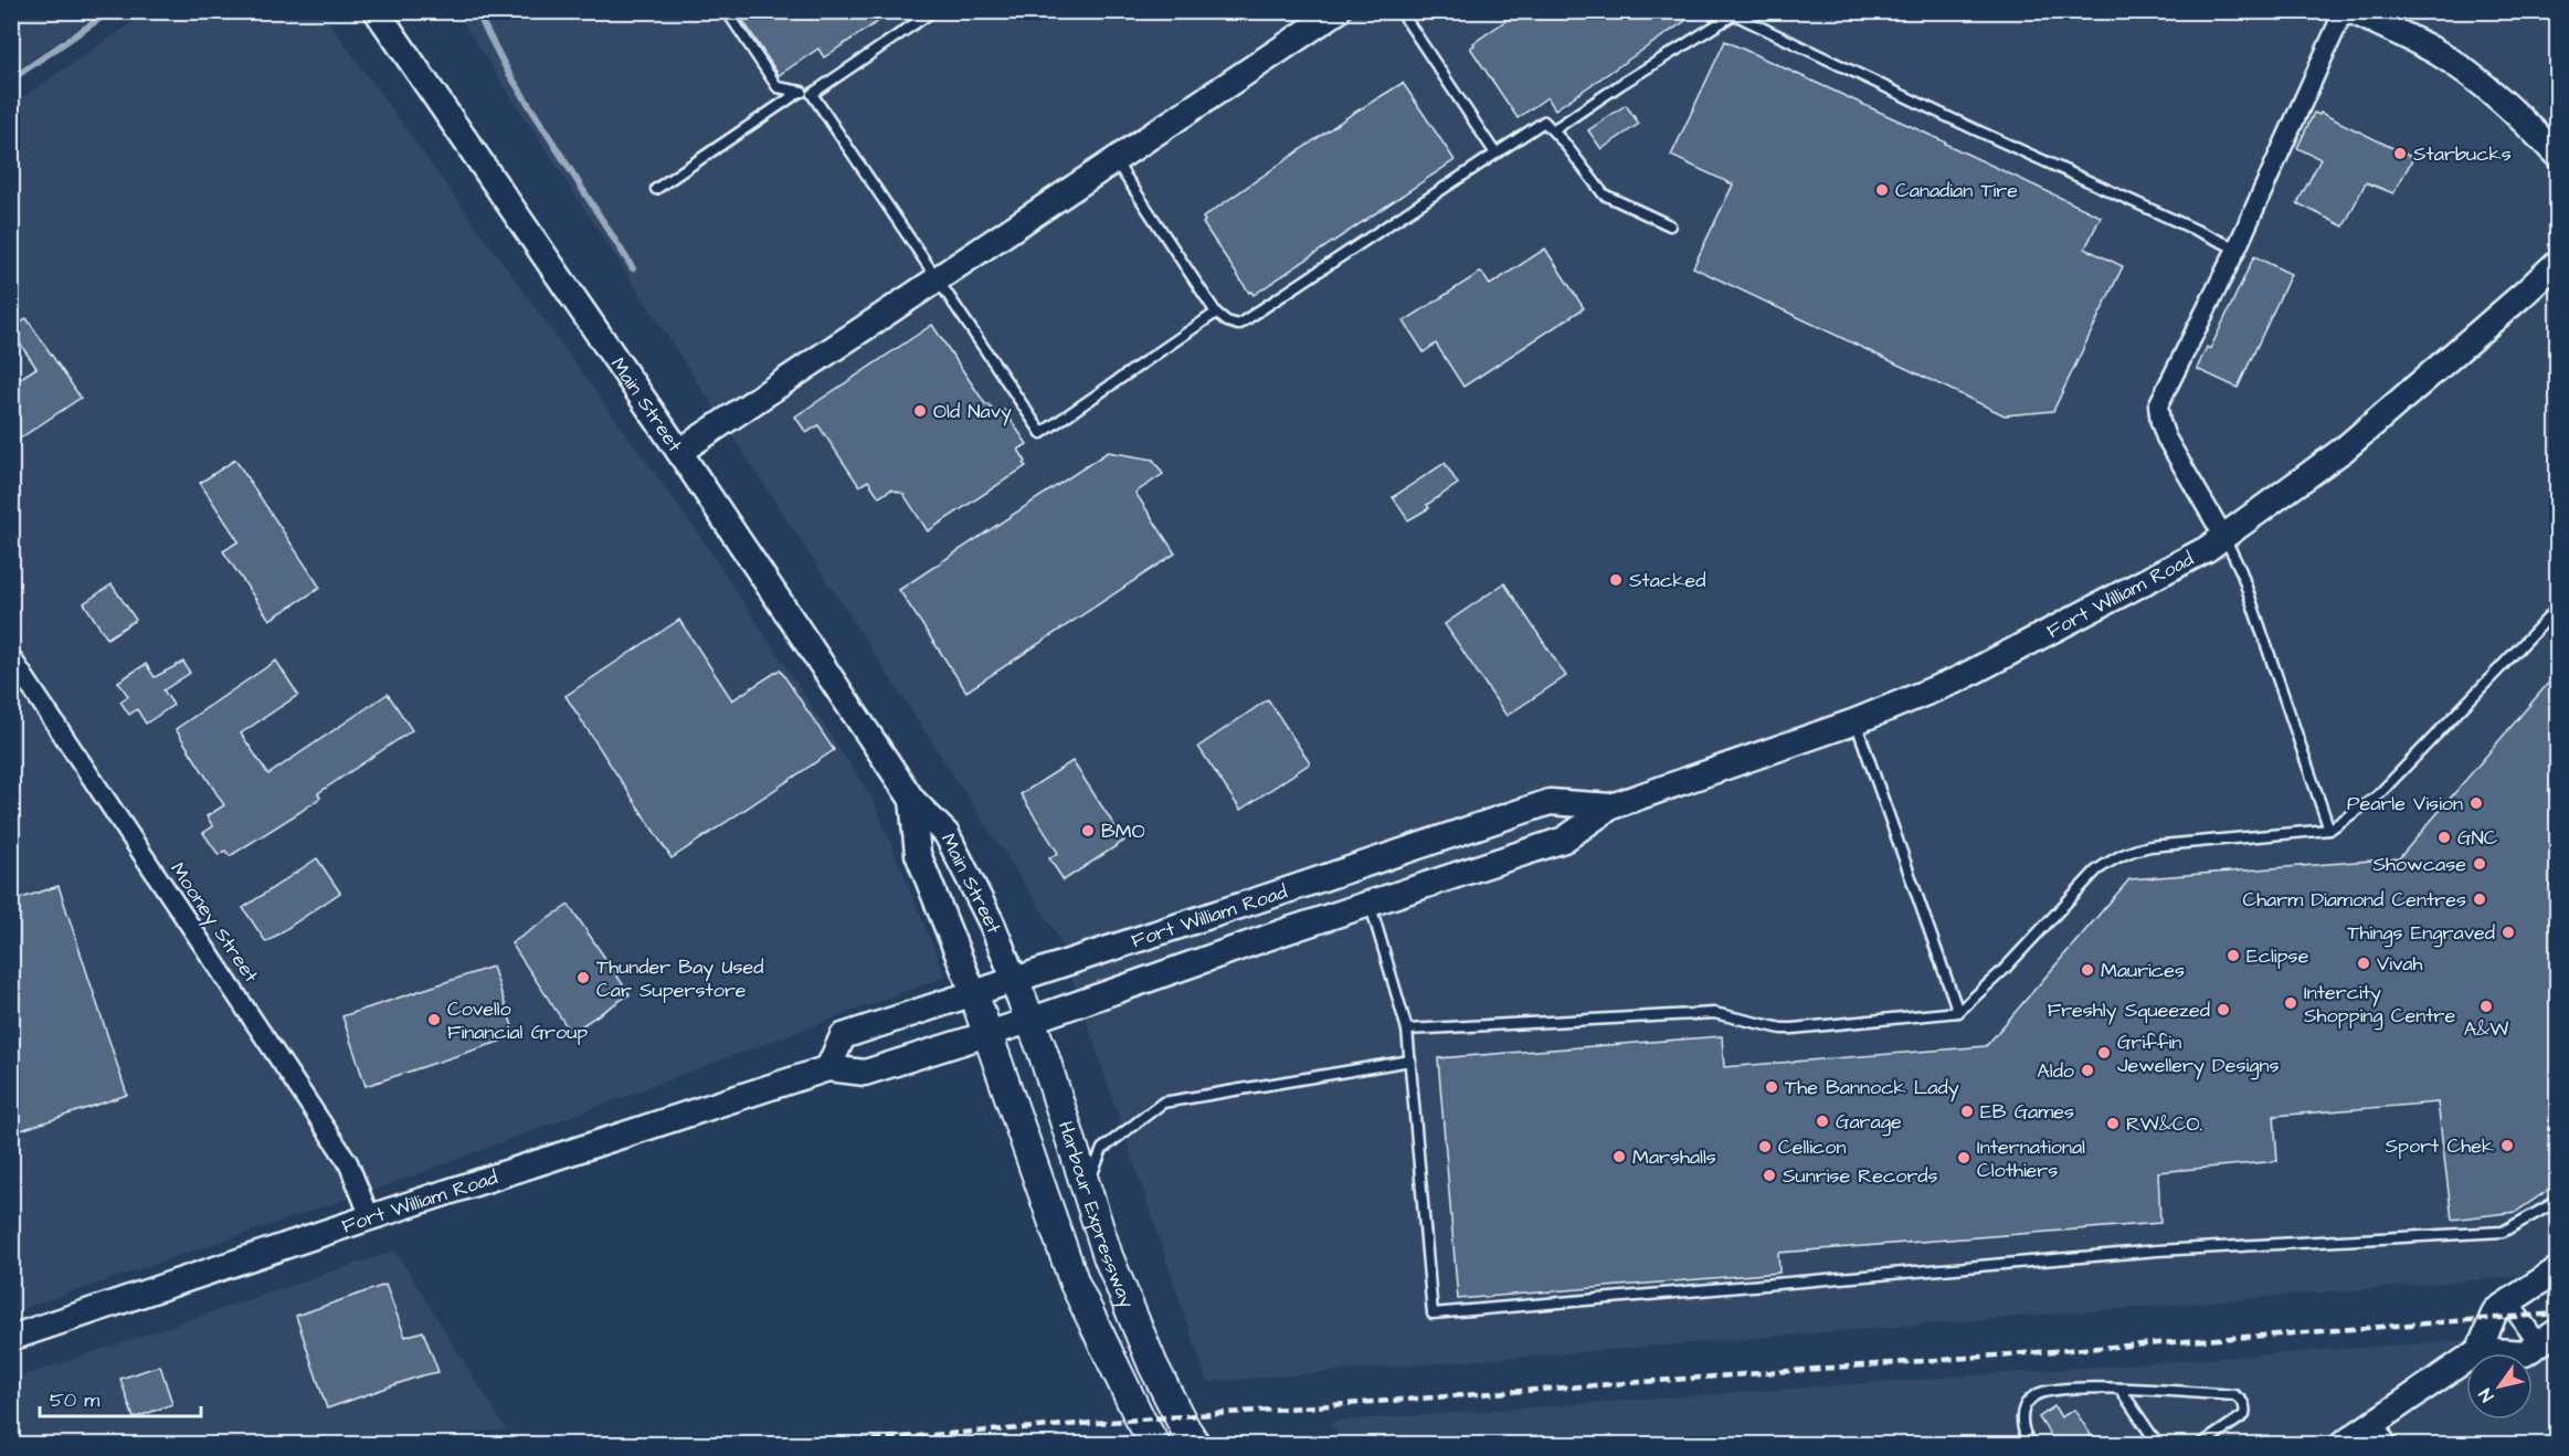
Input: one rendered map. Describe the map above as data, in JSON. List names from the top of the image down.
{
  "streets": {
    "main road": ["Main Street", "Fort William Road", "Harbour Expressway"],
    "street": ["Mooney Street"]
  },
  "crossings": [
    ["Main Street", "Fort William Road"],
    ["Main Street", "Harbour Expressway"],
    ["Fort William Road", "Mooney Street"],
    ["Fort William Road", "Harbour Expressway"]
  ],
  "places": [
    "Starbucks",
    "Canadian Tire",
    "Old Navy",
    "Stacked",
    "Pearle Vision",
    "BMO",
    "GNC",
    "Showcase",
    "Charm Diamond Centres",
    "Things Engraved",
    "Eclipse",
    "Vivah",
    "Maurices",
    "Thunder Bay Used Car Superstore",
    "Intercity Shopping Centre",
    "A&W",
    "Freshly Squeezed",
    "Covello Financial Group",
    "Griffin Jewellery Designs",
    "Aldo",
    "The Bannock Lady",
    "EB Games",
    "Garage",
    "RW&CO.",
    "Sport Chek",
    "Cellicon",
    "Marshalls",
    "International Clothiers",
    "Sunrise Records"
  ],
  "scale_bar": "50 m",
  "north": "bottom left"
}
